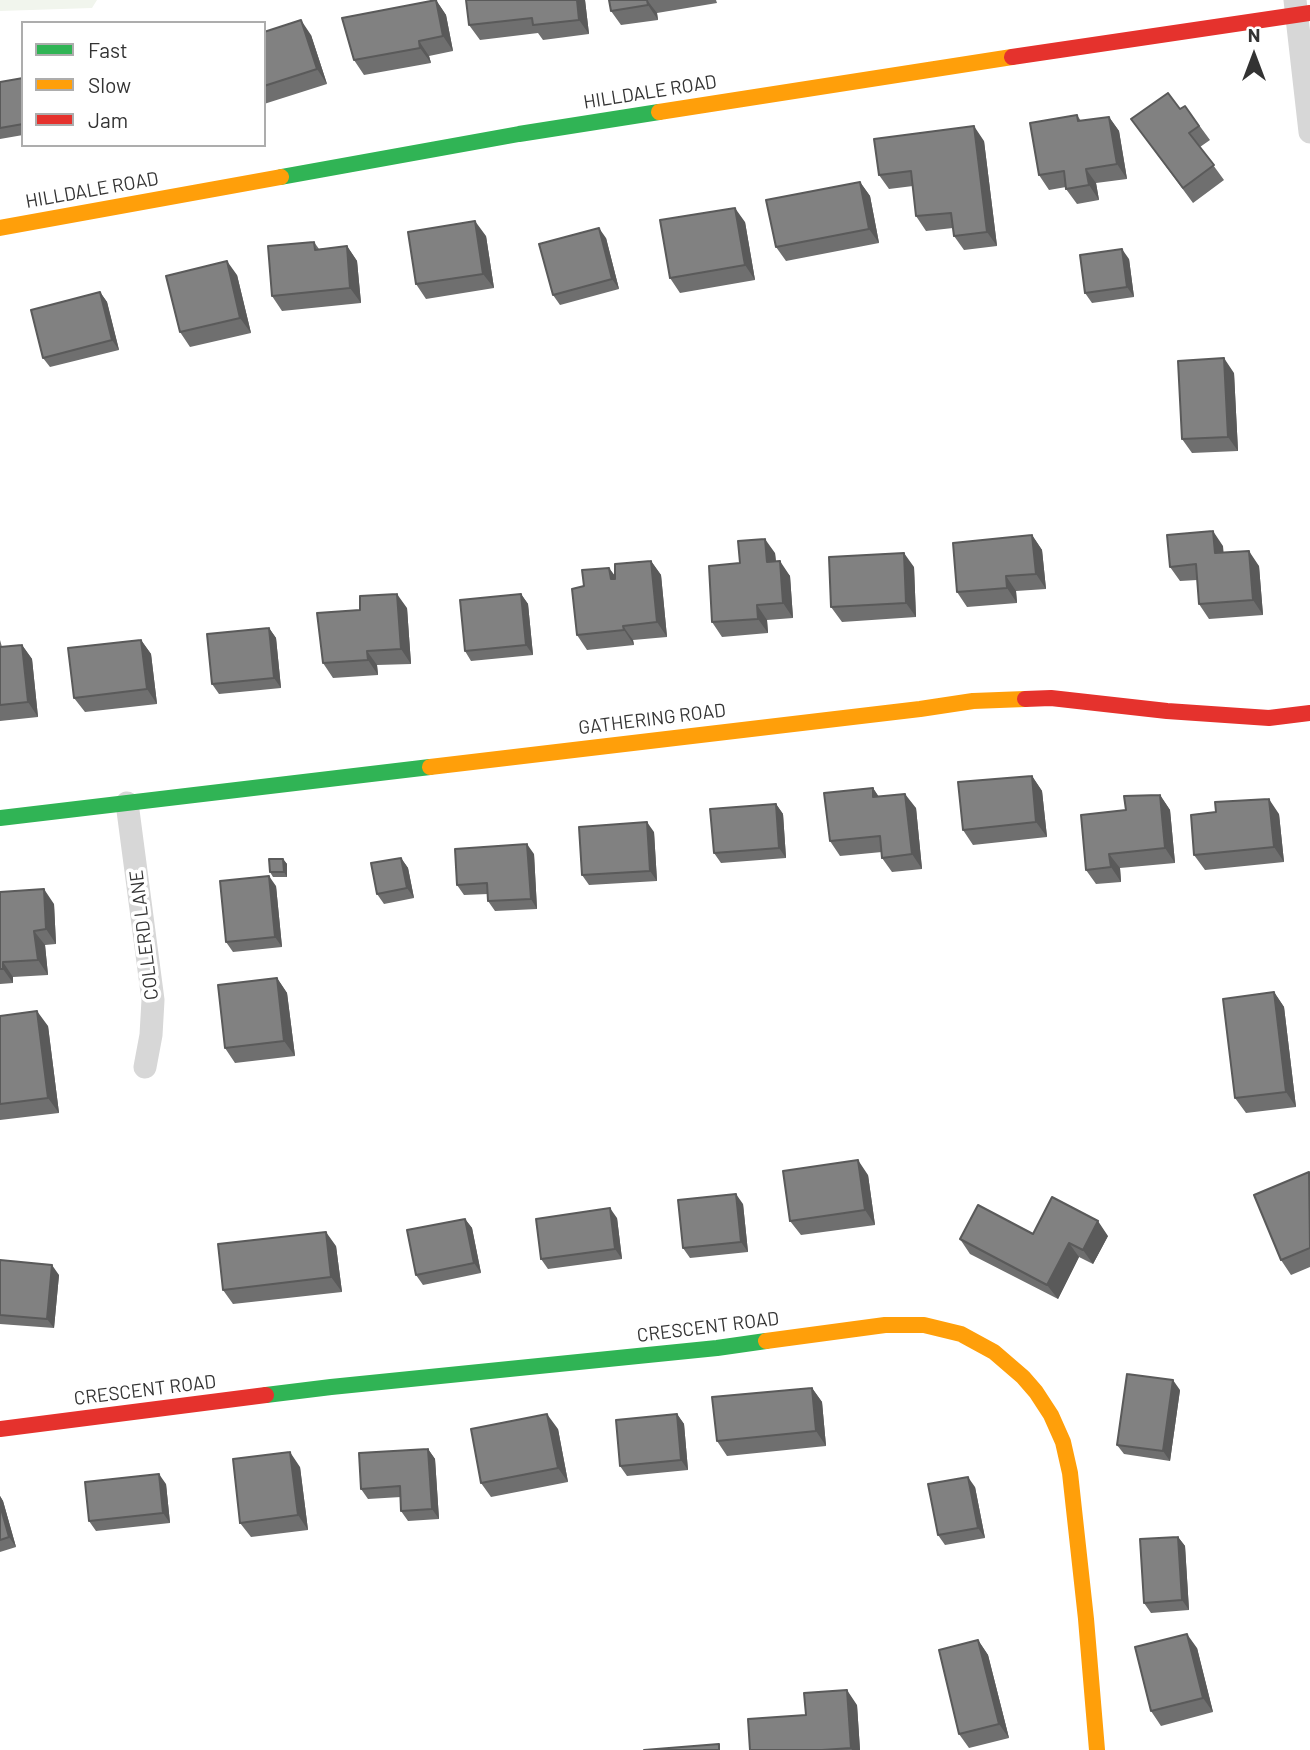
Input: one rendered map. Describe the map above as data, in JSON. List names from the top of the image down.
{
  "streets": {
    "street": [
      "HILLDALE ROAD",
      "GATHERING ROAD",
      "COLLERD LANE",
      "CRESCENT ROAD"
    ]
  },
  "crossings": [
    ["GATHERING ROAD", "COLLERD LANE"]
  ],
  "legend": ["Fast", "Slow", "Jam"],
  "north": "top"
}
